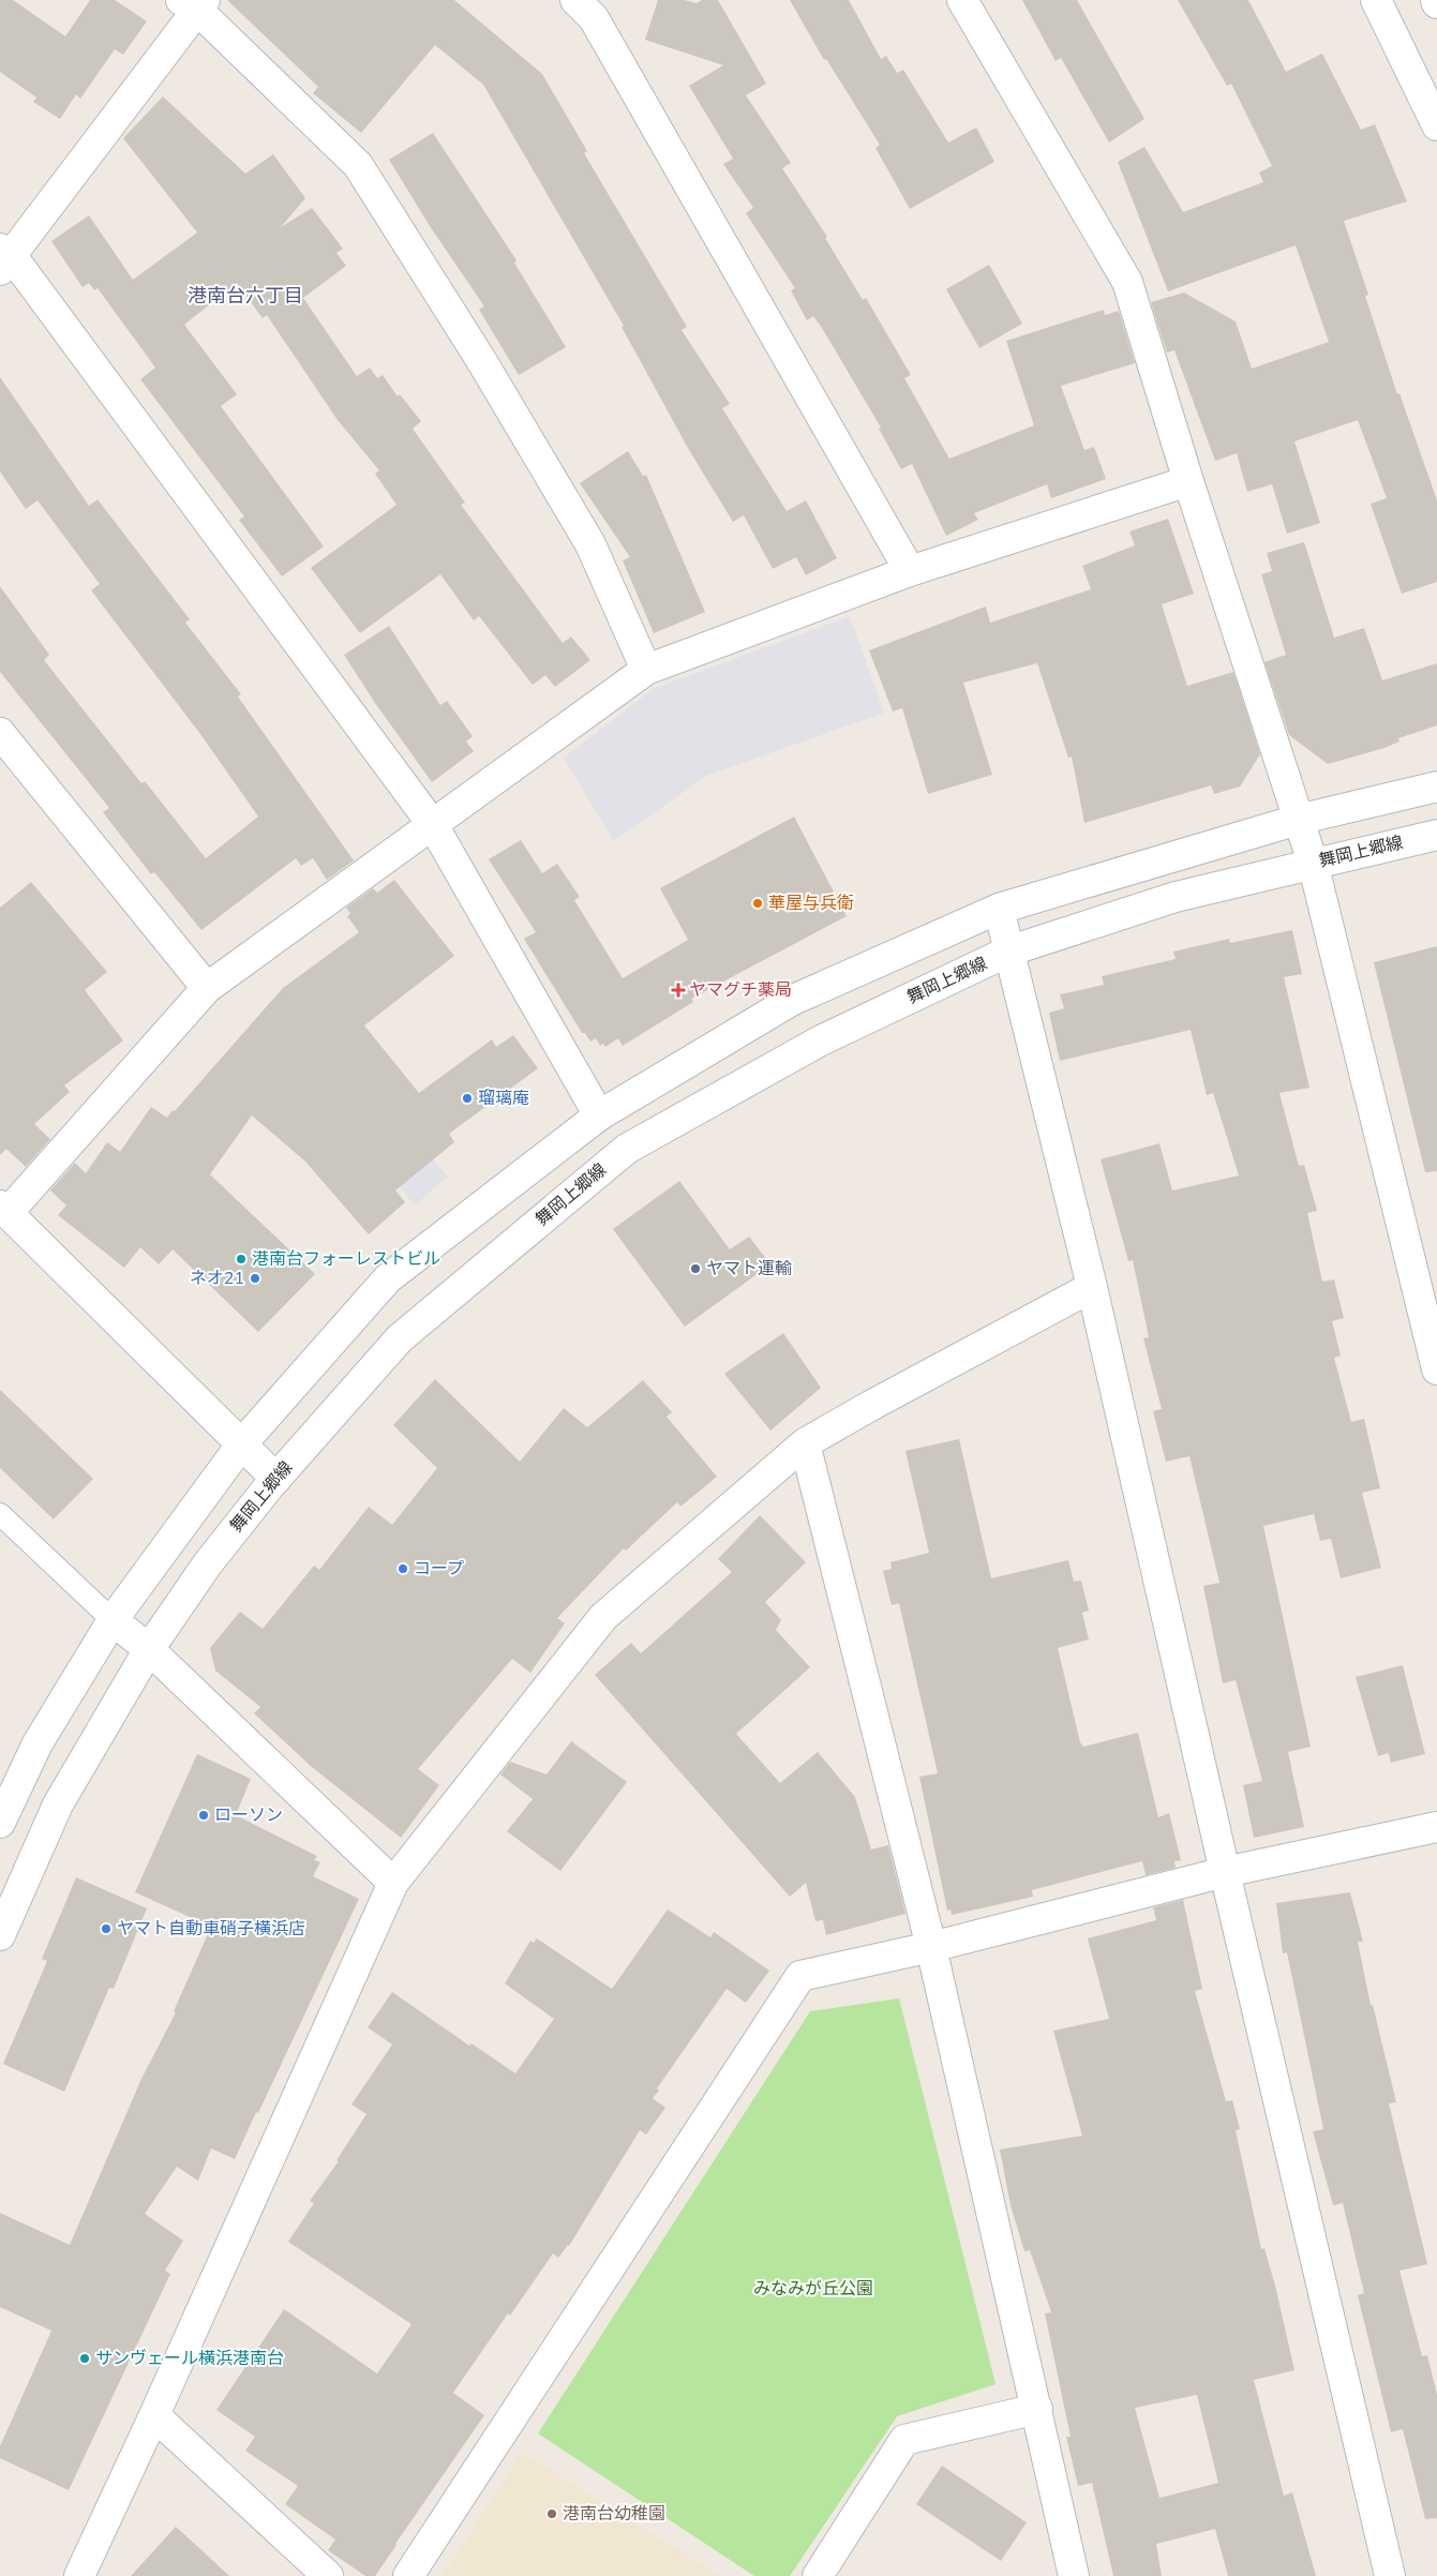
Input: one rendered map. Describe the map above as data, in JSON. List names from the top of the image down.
{
  "streets": {
    "street": ["舞岡上郷線"]
  },
  "districts": ["港南台六丁目"],
  "parks": ["みなみが丘公園"],
  "places": {
    "other": [
      "華屋与兵衛",
      "瑠璃庵",
      "港南台フォーレストビル",
      "ヤマト運輸",
      "ネオ21",
      "コープ",
      "ローソン",
      "ヤマト自動車硝子横浜店",
      "サンヴェール横浜港南台",
      "港南台幼稚園"
    ],
    "health": ["ヤマグチ薬局"]
  }
}
